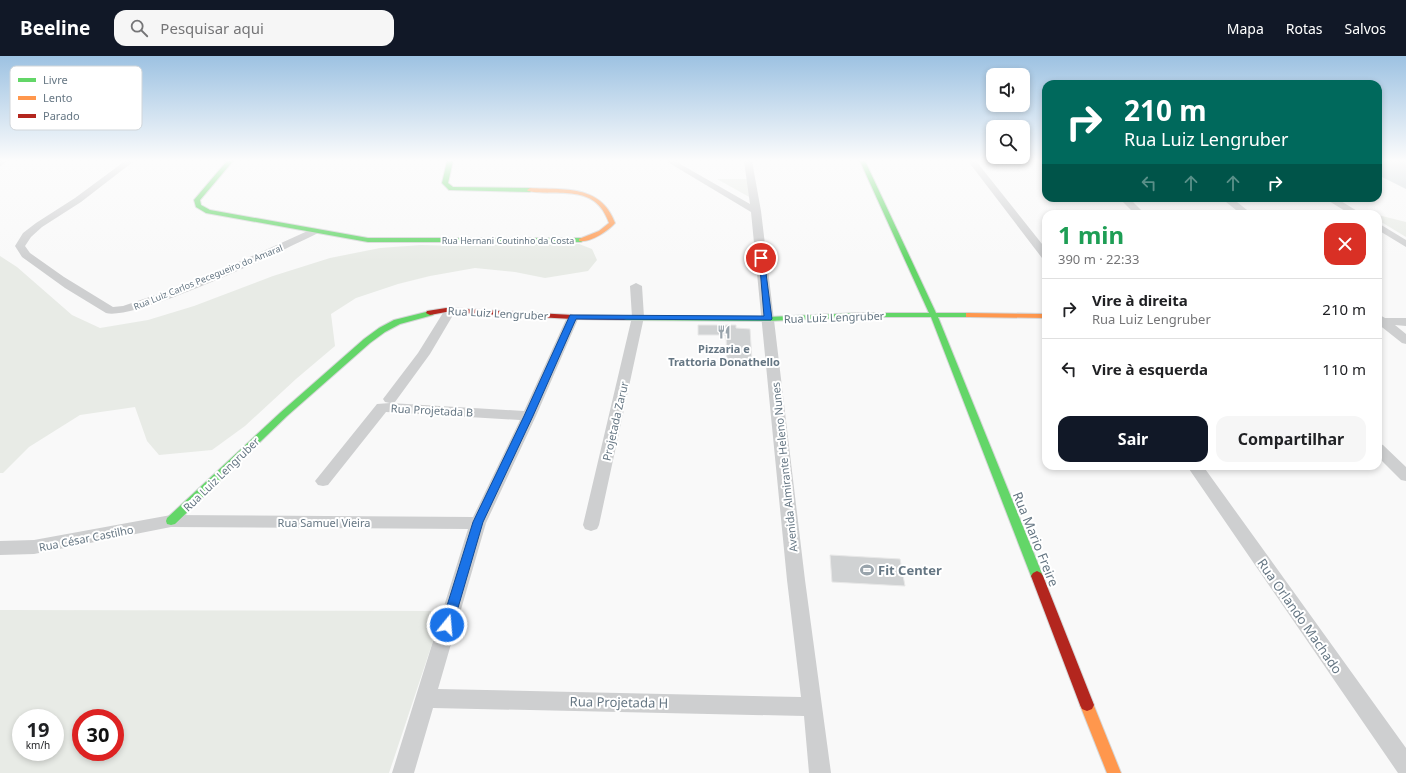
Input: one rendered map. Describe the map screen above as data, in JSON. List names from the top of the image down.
{
  "streets": {
    "street": [
      "Rua Hernani Coutinho da Costa",
      "Rua Luiz Carlos Pecegueiro do Amaral",
      "Rua Luiz Lengruber",
      "Rua Projetada B",
      "Projetada Zarur",
      "Avenida Almirante Heleno Nunes",
      "Rua Samuel Vieira",
      "Rua César Castilho",
      "Rua Mario Freire",
      "Rua Orlando Machado",
      "Rua Projetada H"
    ]
  },
  "crossings": [
    ["Rua Hernani Coutinho da Costa", "Rua Luiz Carlos Pecegueiro do Amaral"],
    ["Rua Luiz Lengruber", "Projetada Zarur"],
    ["Rua Luiz Lengruber", "Avenida Almirante Heleno Nunes"],
    ["Rua Luiz Lengruber", "Rua Samuel Vieira"],
    ["Rua Luiz Lengruber", "Rua César Castilho"],
    ["Rua Luiz Lengruber", "Rua Mario Freire"],
    ["Avenida Almirante Heleno Nunes", "Rua Projetada H"],
    ["Rua Samuel Vieira", "Rua César Castilho"]
  ],
  "places": {
    "restaurant": ["Pizzaria e Trattoria Donathello"],
    "sports": ["Fit Center"]
  },
  "legend": ["Livre", "Lento", "Parado"],
  "page": {
    "header": "Beeline",
    "search": "Pesquisar aqui",
    "nav": ["Mapa", "Rotas", "Salvos"],
    "turn": ["210 m", "Rua Luiz Lengruber"],
    "heading": ["1 min", "390 m · 22:33"],
    "list": [
      {
        "name": "Vire à direita",
        "note": "Rua Luiz Lengruber",
        "value": "210 m"
      },
      {
        "name": "Vire à esquerda",
        "value": "110 m"
      }
    ],
    "buttons": ["Sair", "Compartilhar"],
    "speed": "19 km/h",
    "limit": "30"
  }
}
